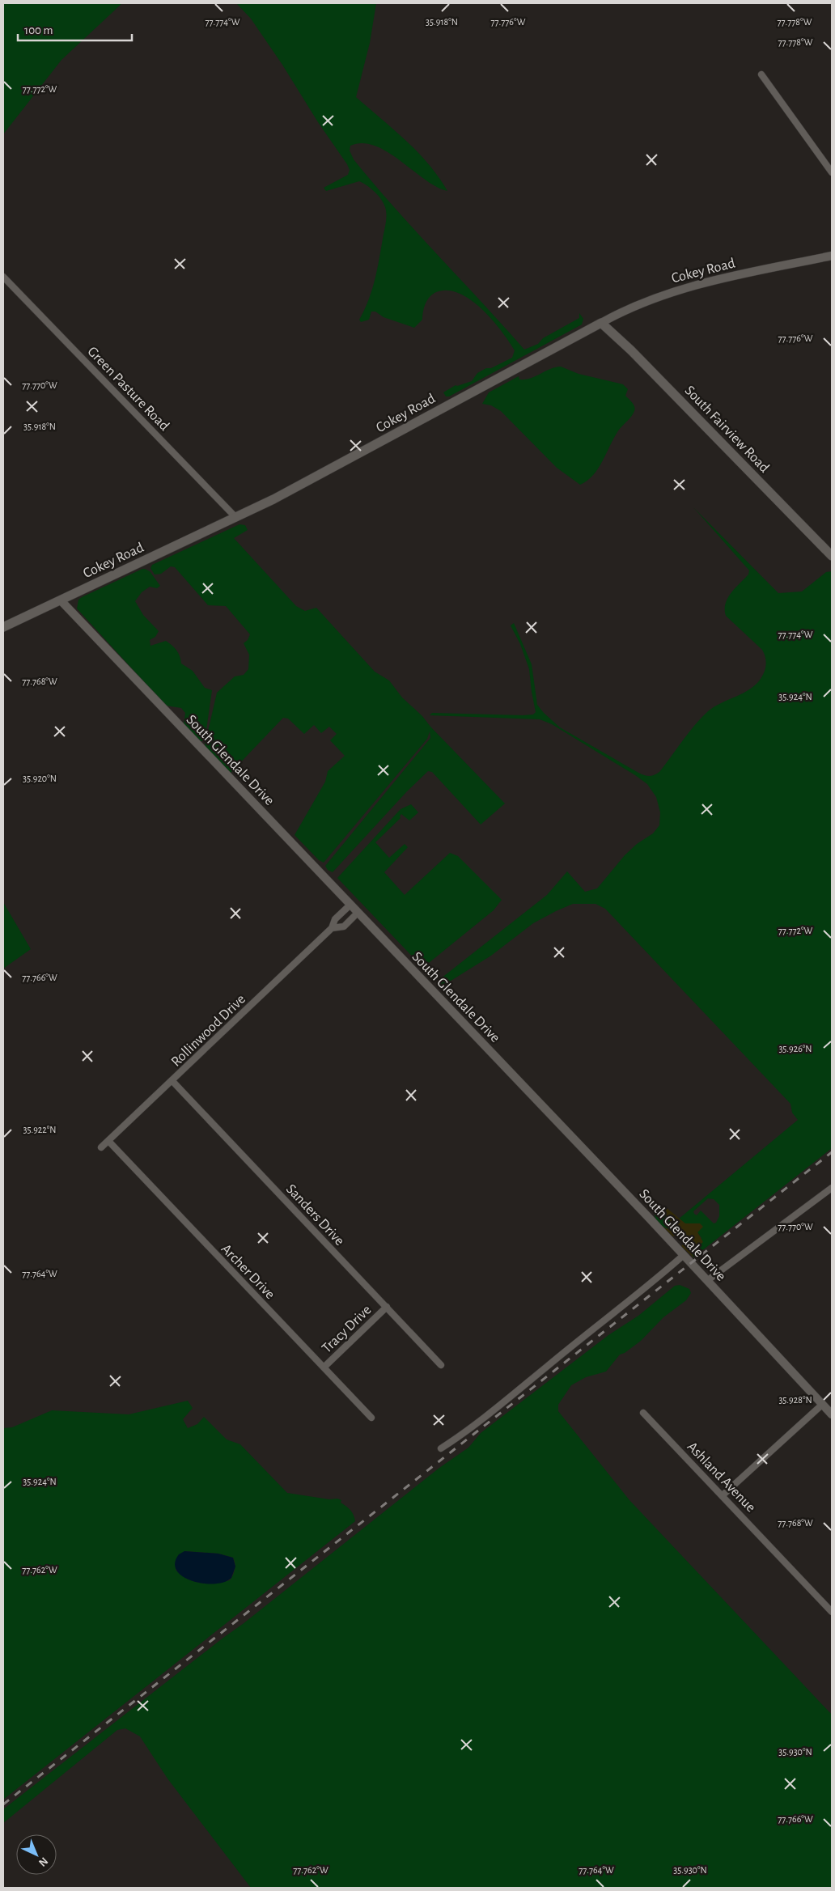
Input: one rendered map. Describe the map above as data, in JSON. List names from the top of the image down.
{
  "streets": {
    "main road": ["Cokey Road", "South Fairview Road"],
    "street": [
      "Green Pasture Road",
      "South Glendale Drive",
      "Rollinwood Drive",
      "Sanders Drive",
      "Archer Drive",
      "Tracy Drive",
      "Ashland Avenue"
    ]
  },
  "crossings": [
    ["Cokey Road", "Green Pasture Road"],
    ["Cokey Road", "South Fairview Road"],
    ["Cokey Road", "South Glendale Drive"],
    ["South Glendale Drive", "Rollinwood Drive"],
    ["Rollinwood Drive", "Sanders Drive"],
    ["Rollinwood Drive", "Archer Drive"],
    ["Sanders Drive", "Tracy Drive"],
    ["Archer Drive", "Tracy Drive"]
  ],
  "scale_bar": "100 m",
  "north": "bottom right",
  "coordinates": [
    "35.918°N",
    "77.774°W",
    "77.776°W",
    "77.778°W",
    "77.772°W",
    "77.770°W",
    "77.768°W",
    "35.924°N",
    "35.920°N",
    "77.766°W",
    "35.926°N",
    "35.922°N",
    "77.764°W",
    "35.928°N",
    "77.762°W",
    "35.930°N"
  ]
}
